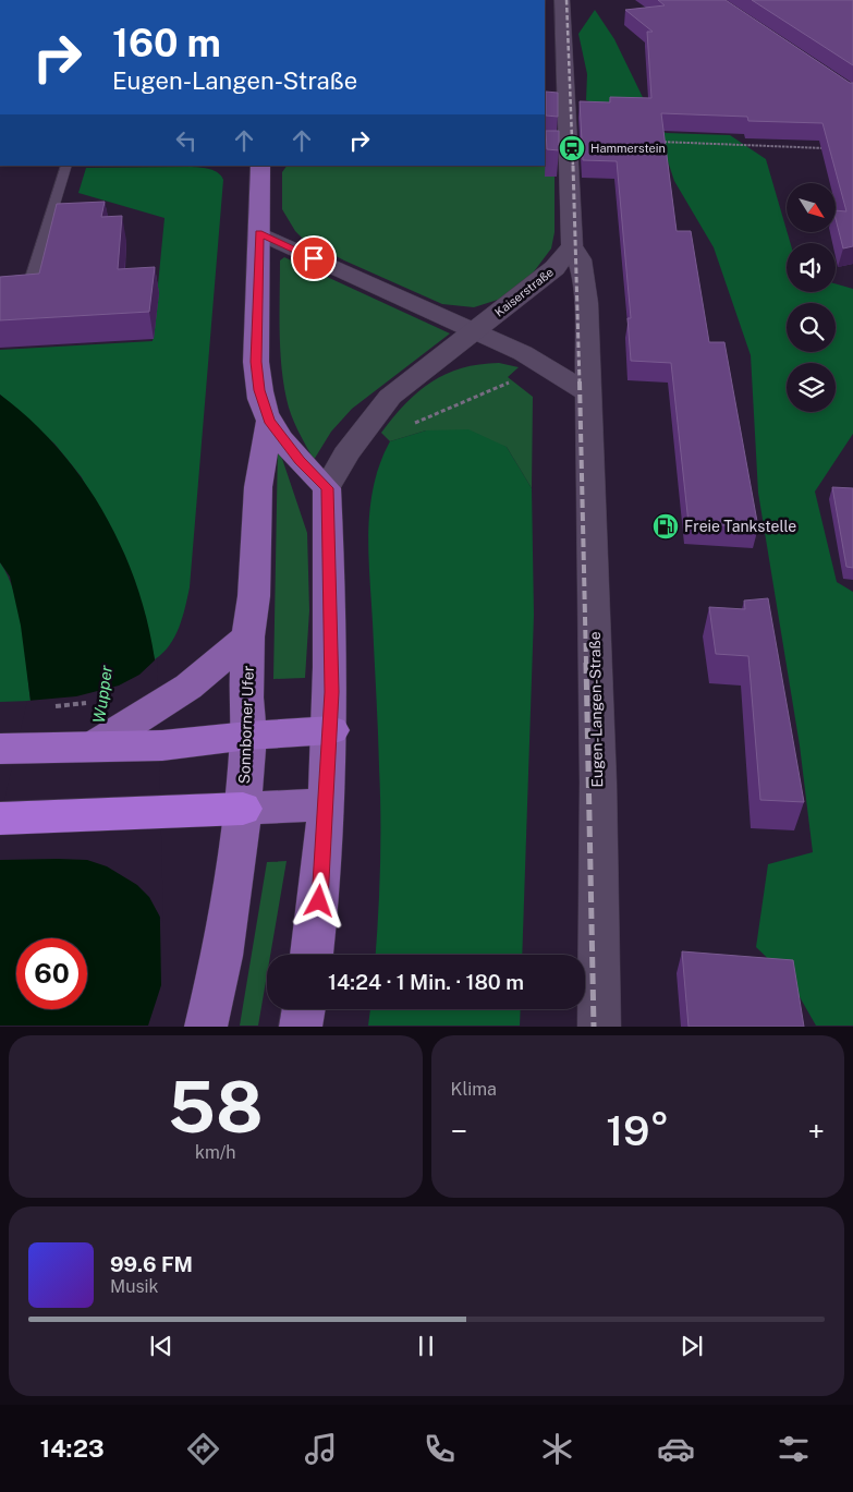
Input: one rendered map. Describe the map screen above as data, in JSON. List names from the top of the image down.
{
  "streets": {
    "main road": ["Sonnborner Ufer"],
    "street": ["Kaiserstraße", "Eugen-Langen-Straße"]
  },
  "crossings": [
    ["Kaiserstraße", "Eugen-Langen-Straße"],
    ["Kaiserstraße", "Sonnborner Ufer"]
  ],
  "water": ["Wupper"],
  "places": {
    "station": ["Hammerstein"],
    "fuel station": ["Freie Tankstelle"]
  },
  "north": "bottom right",
  "page": {
    "turn": ["160 m", "Eugen-Langen-Straße"],
    "limit": "60",
    "trip": "14:24 · 1 Min. · 180 m",
    "tile": [
      ["58", "km/h"],
      "Klima"
    ],
    "heat": ["−", "19°", "+"],
    "song": ["99.6 FM", "Musik"],
    "tabs": "14:23"
  }
}
